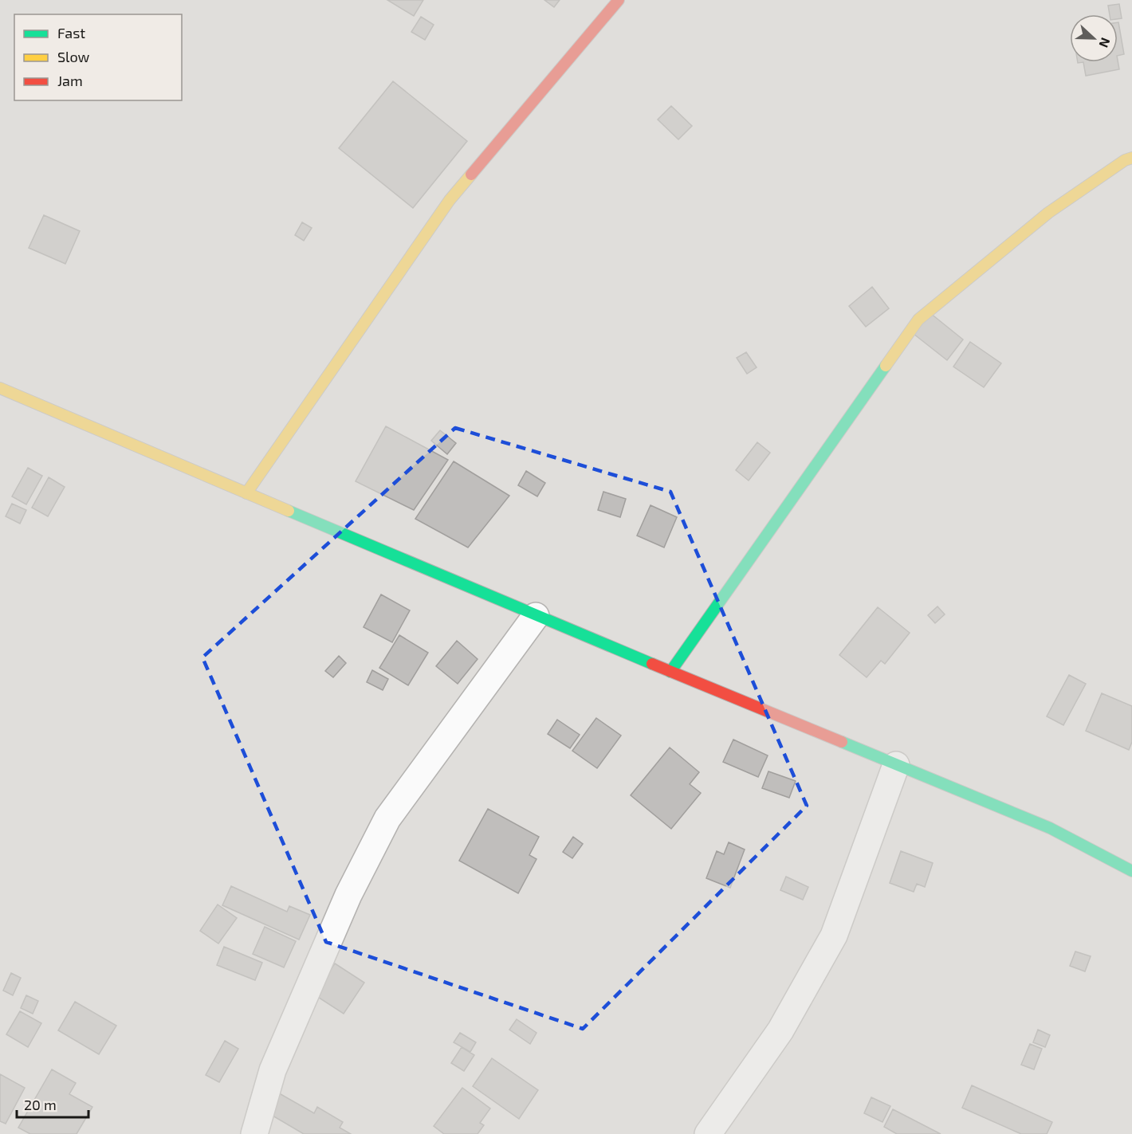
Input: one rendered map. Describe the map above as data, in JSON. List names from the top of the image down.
{
  "legend": ["Fast", "Slow", "Jam"],
  "scale_bar": "20 m",
  "north": "right"
}
